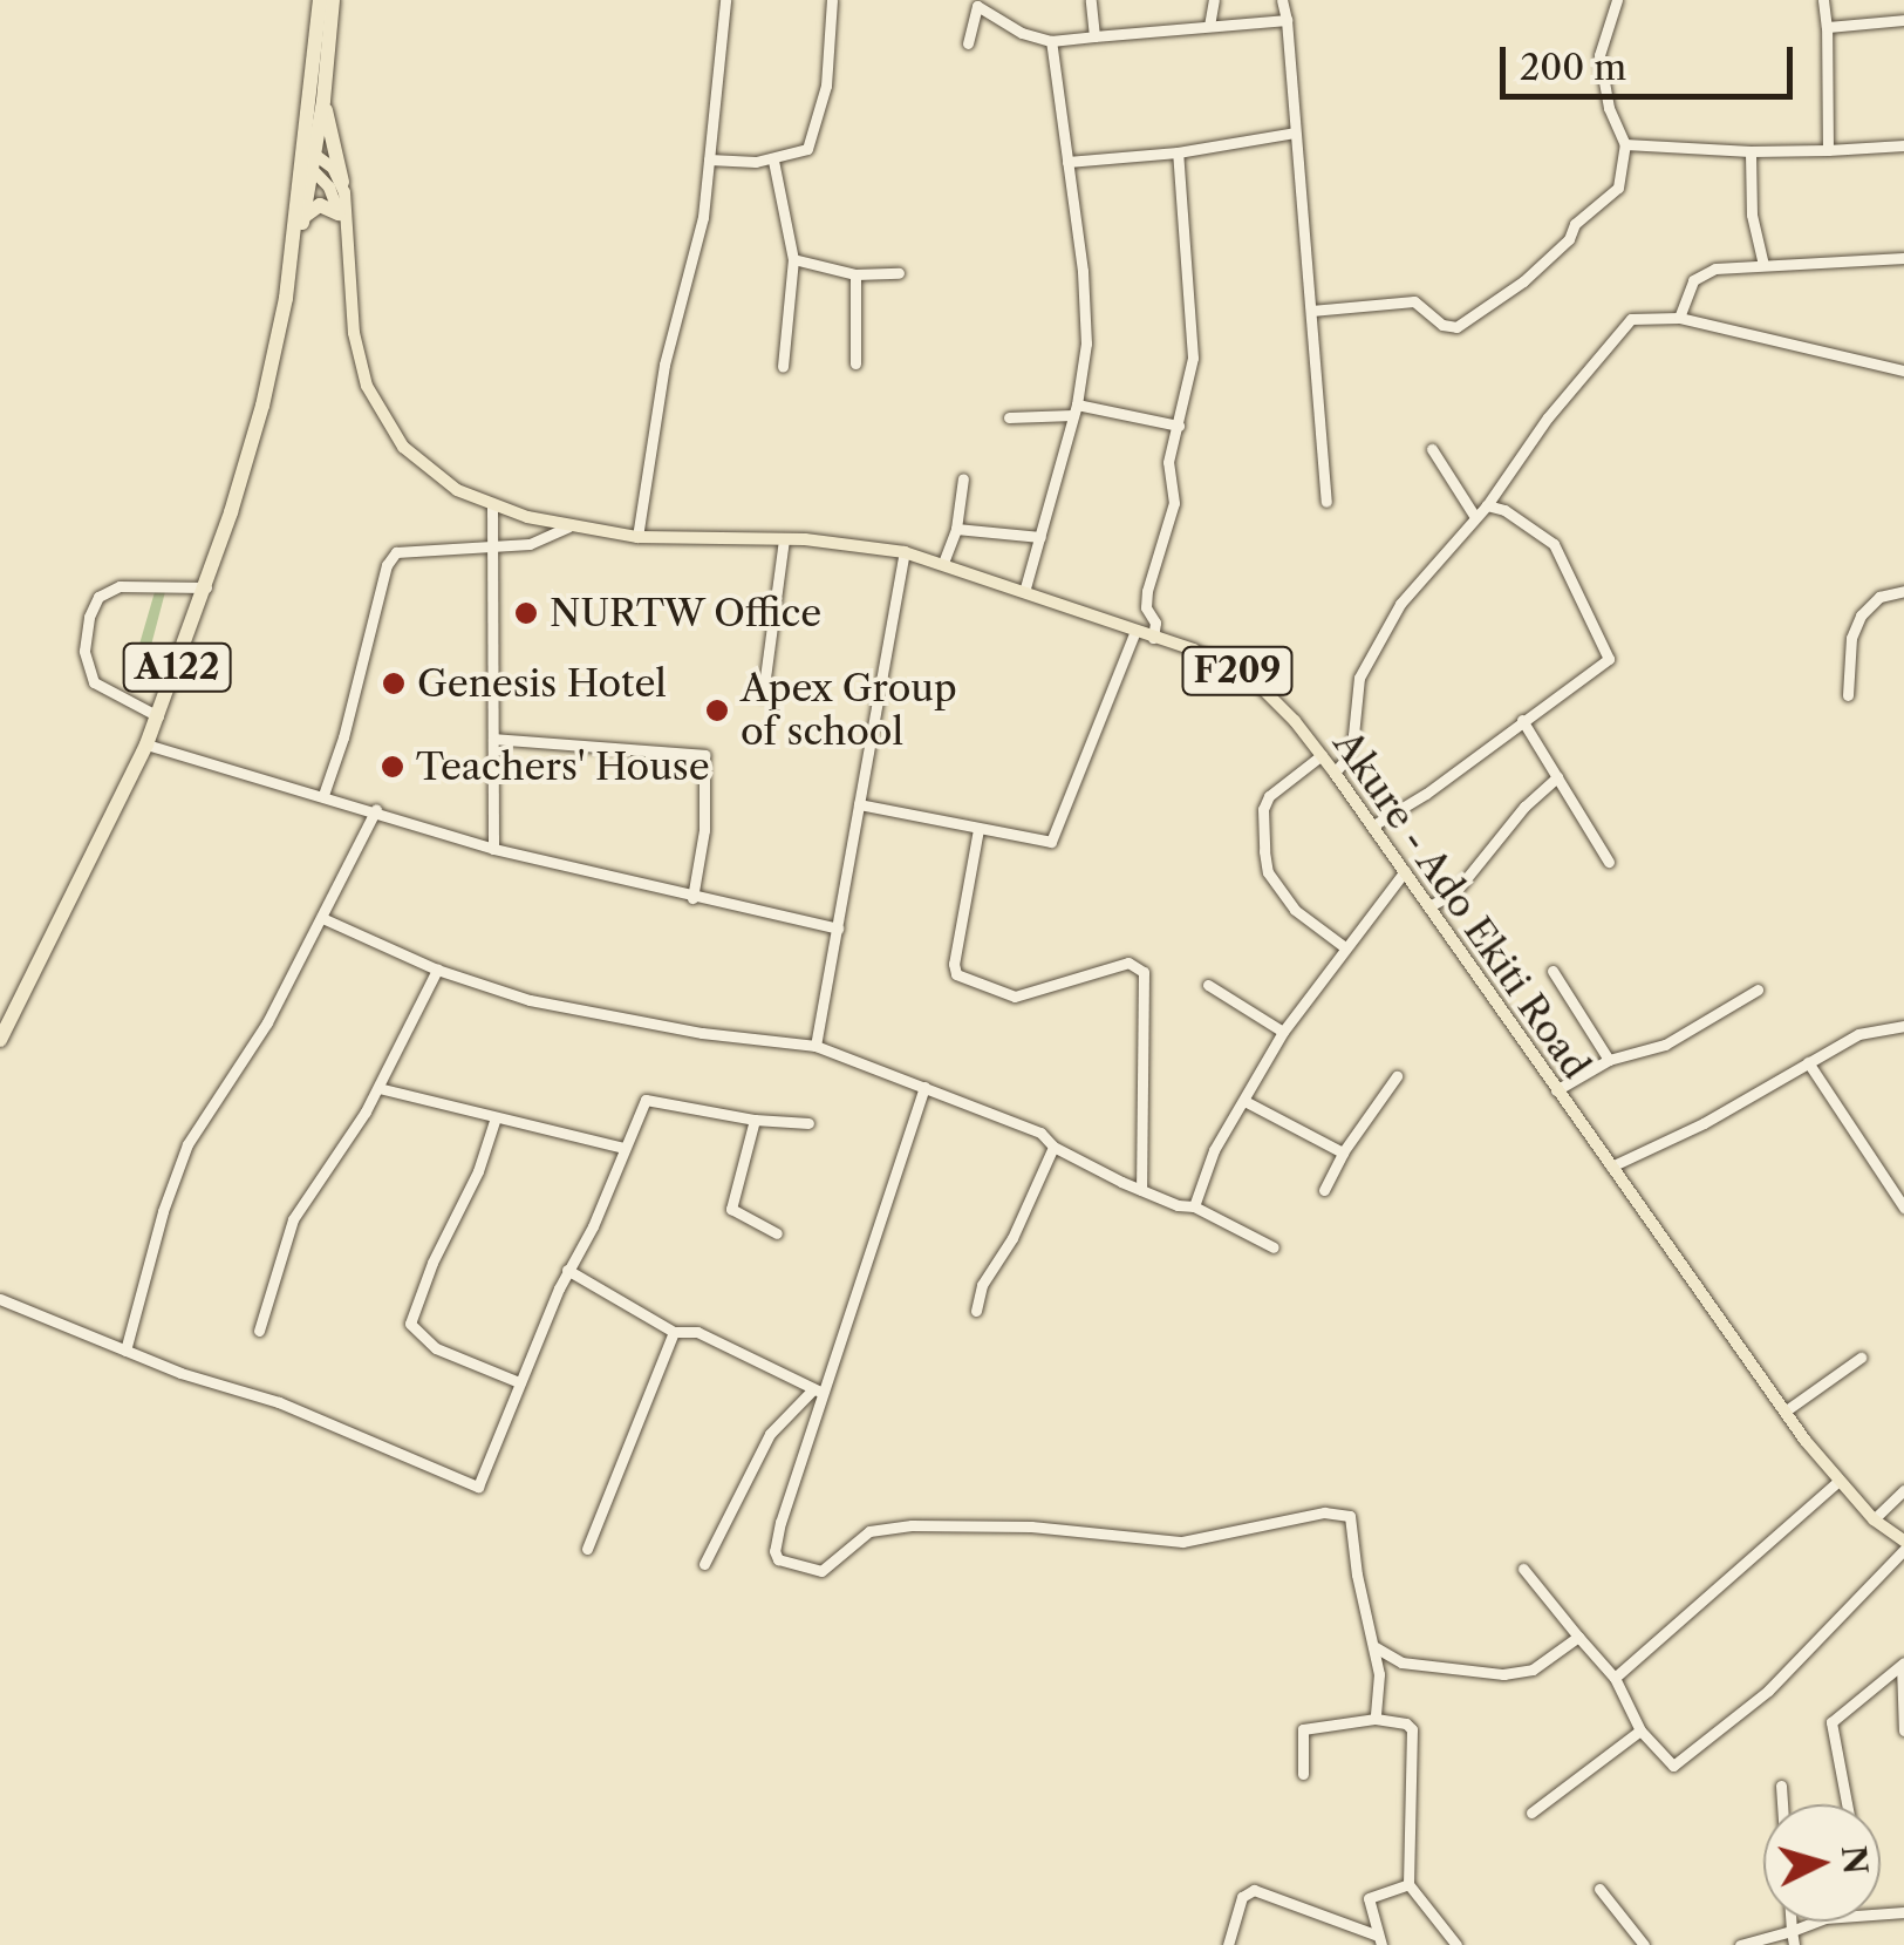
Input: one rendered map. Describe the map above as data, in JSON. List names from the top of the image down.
{
  "streets": {
    "highway": ["A122"],
    "main road": ["F209", "Akure - Ado Ekiti Road"]
  },
  "crossings": [
    ["A122", "F209"],
    ["F209", "Akure - Ado Ekiti Road"]
  ],
  "places": [
    "NURTW Office",
    "Genesis Hotel",
    "Apex Group of school",
    "Teachers' House"
  ],
  "scale_bar": "200 m",
  "north": "right"
}
